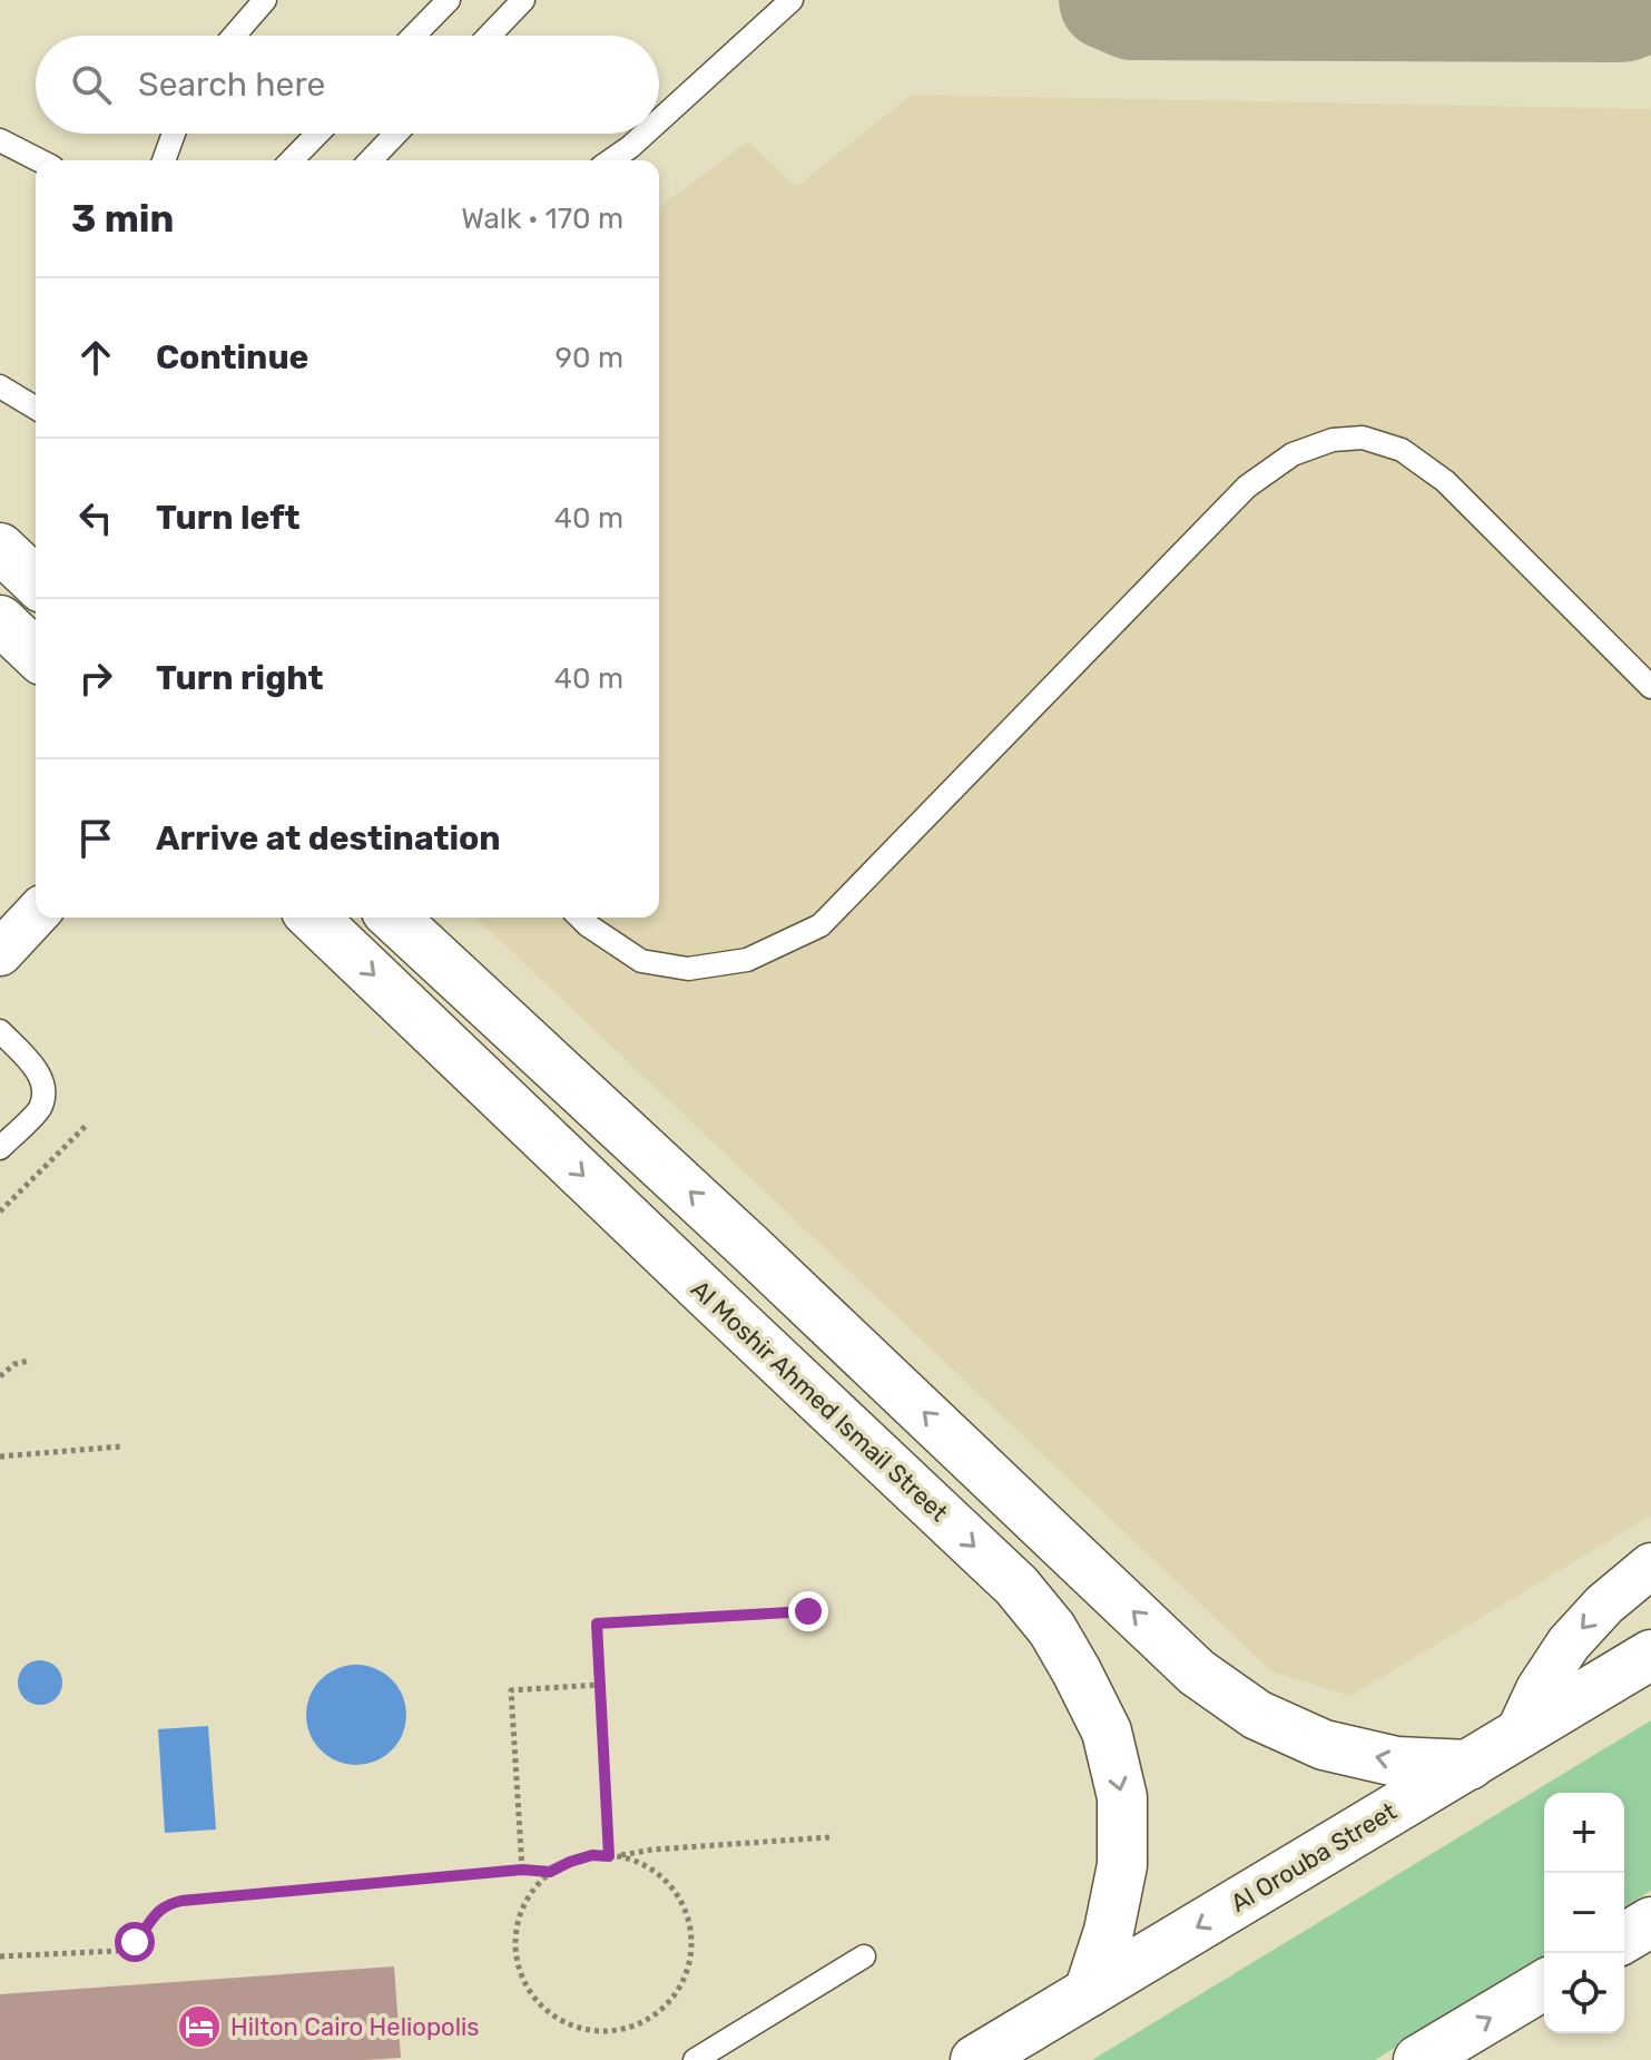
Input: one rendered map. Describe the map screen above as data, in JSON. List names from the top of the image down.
{
  "streets": {
    "main road": ["Al Moshir Ahmed Ismail Street", "Al Orouba Street"]
  },
  "crossings": [
    ["Al Moshir Ahmed Ismail Street", "Al Orouba Street"]
  ],
  "places": {
    "hotel": ["Hilton Cairo Heliopolis"]
  },
  "page": {
    "search": "Search here",
    "heading": ["3 min", "Walk · 170 m"],
    "list": [
      ["Continue", "90 m"],
      ["Turn left", "40 m"],
      ["Turn right", "40 m"],
      "Arrive at destination"
    ],
    "map_buttons": ["+", "−"]
  }
}
